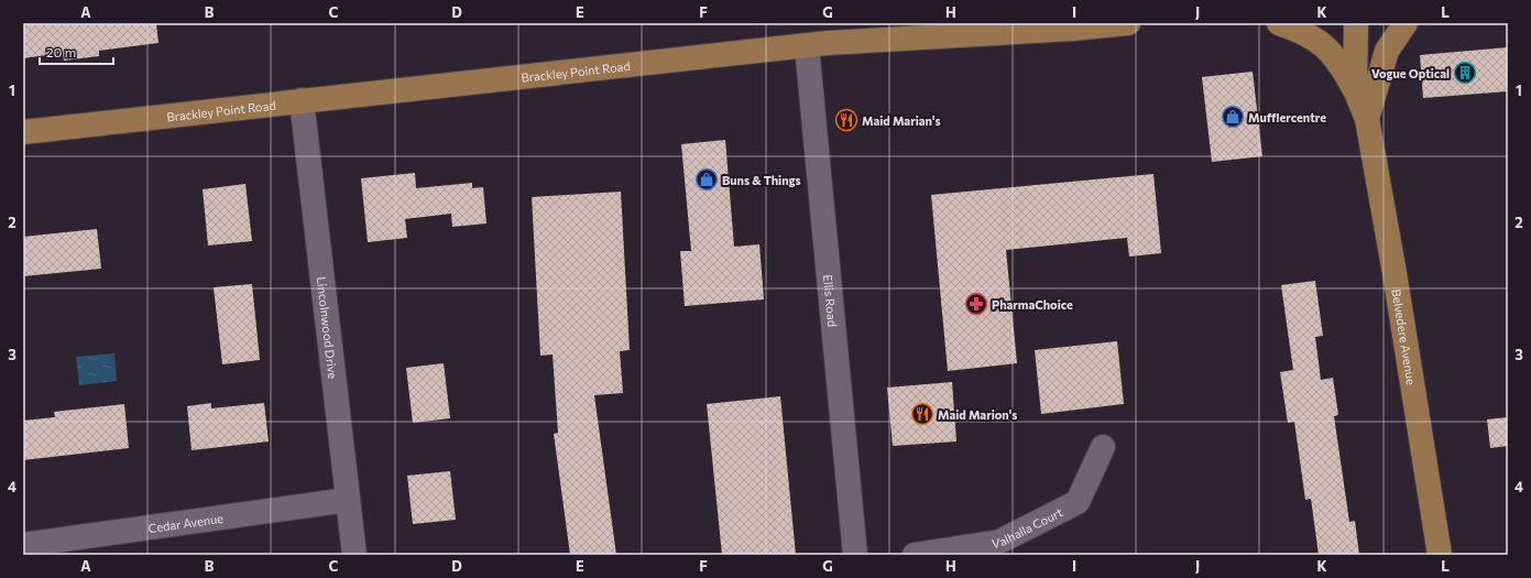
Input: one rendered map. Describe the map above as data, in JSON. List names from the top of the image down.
{
  "streets": {
    "main road": ["Brackley Point Road", "Belvedere Avenue"],
    "street": [
      "Ellis Road",
      "Lincolnwood Drive",
      "Cedar Avenue",
      "Valhalla Court"
    ]
  },
  "crossings": [
    ["Brackley Point Road", "Ellis Road"],
    ["Brackley Point Road", "Lincolnwood Drive"],
    ["Lincolnwood Drive", "Cedar Avenue"]
  ],
  "places": {
    "building": ["Vogue Optical"],
    "shop": ["Mufflercentre", "Buns & Things"],
    "restaurant": ["Maid Marian's", "Maid Marion's"],
    "pharmacy": ["PharmaChoice"]
  },
  "scale_bar": "20 m",
  "grid": {
    "columns": [
      "A",
      "B",
      "C",
      "D",
      "E",
      "F",
      "G",
      "H",
      "I",
      "J",
      "K",
      "L"
    ],
    "rows": [
      "1",
      "2",
      "3",
      "4"
    ]
  }
}
